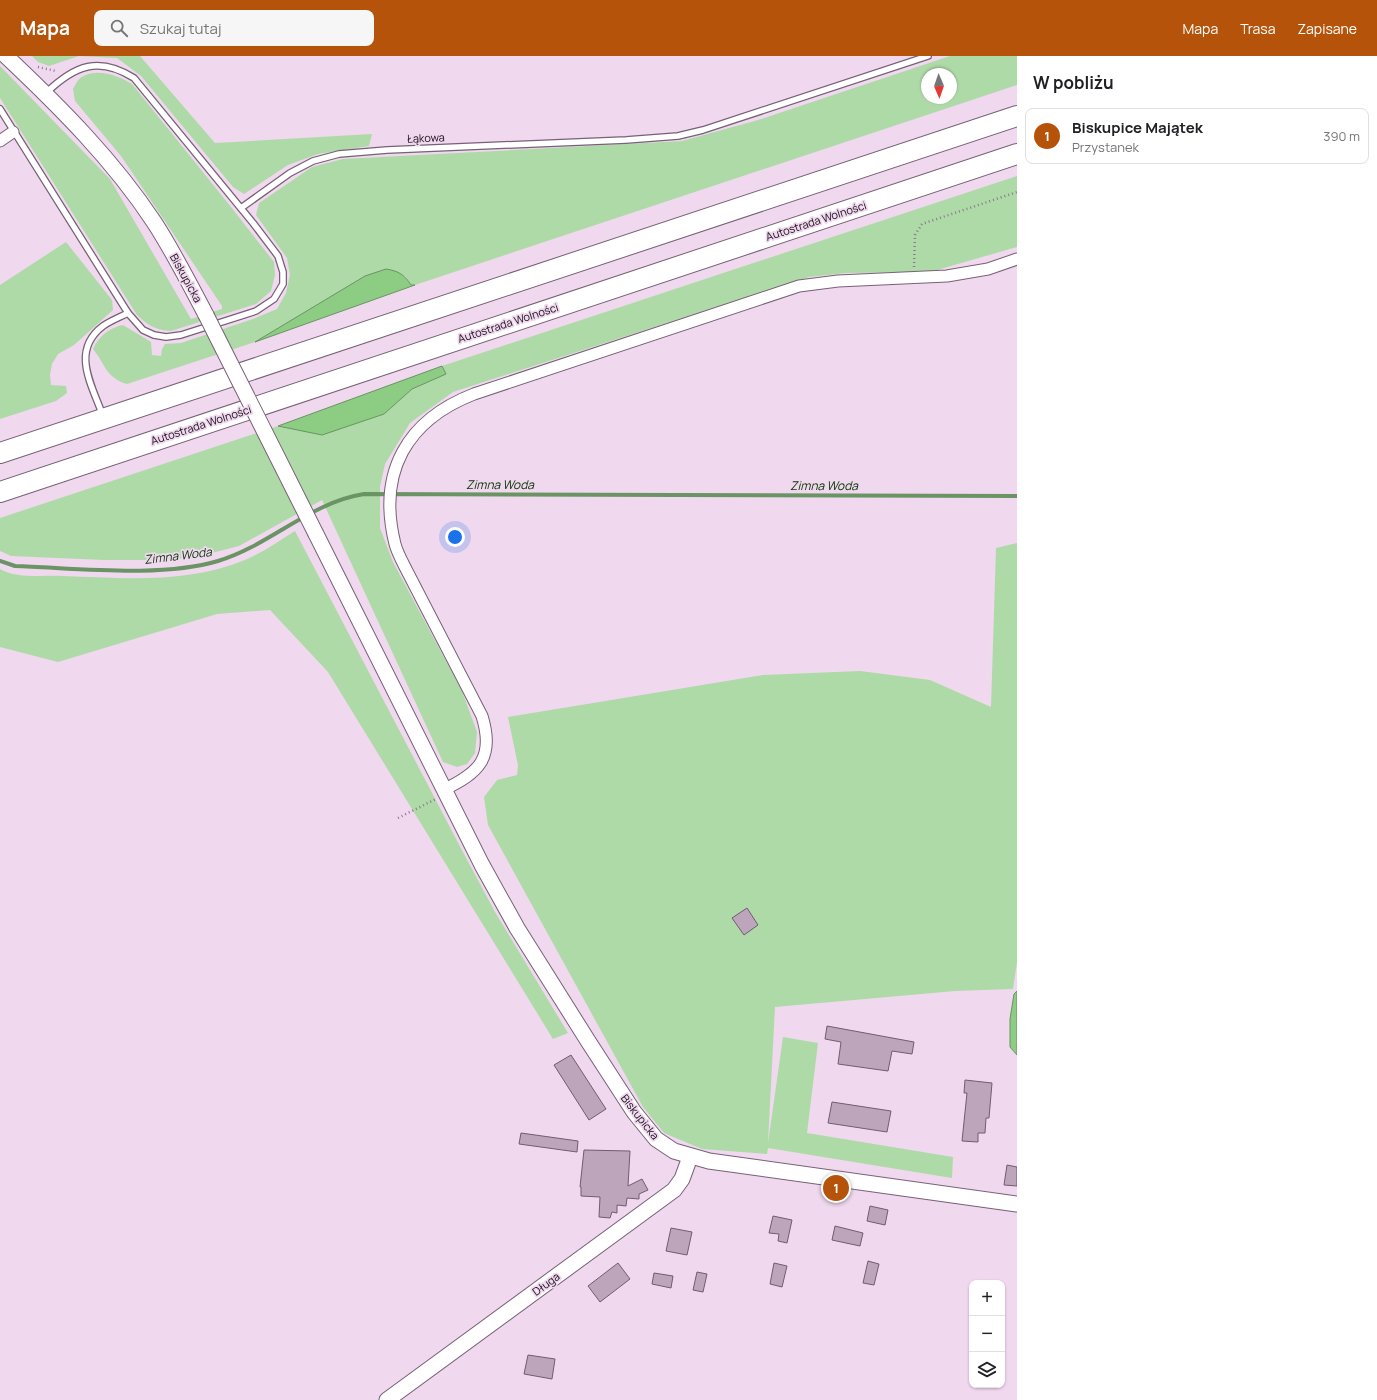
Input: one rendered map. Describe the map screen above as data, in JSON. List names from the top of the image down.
{
  "streets": {
    "highway": ["Autostrada Wolności"],
    "main road": ["Biskupicka", "Długa"],
    "lane": ["Łąkowa"]
  },
  "crossings": [
    ["Biskupicka", "Długa"]
  ],
  "water": ["Zimna Woda"],
  "north": "bottom",
  "page": {
    "header": "Mapa",
    "search": "Szukaj tutaj",
    "nav": ["Mapa", "Trasa", "Zapisane"],
    "heading": "W pobliżu",
    "list": [
      {
        "mark": "1",
        "name": "Biskupice Majątek",
        "note": "Przystanek",
        "value": "390 m"
      }
    ],
    "pins": "1",
    "map_buttons": ["+", "−"]
  }
}
